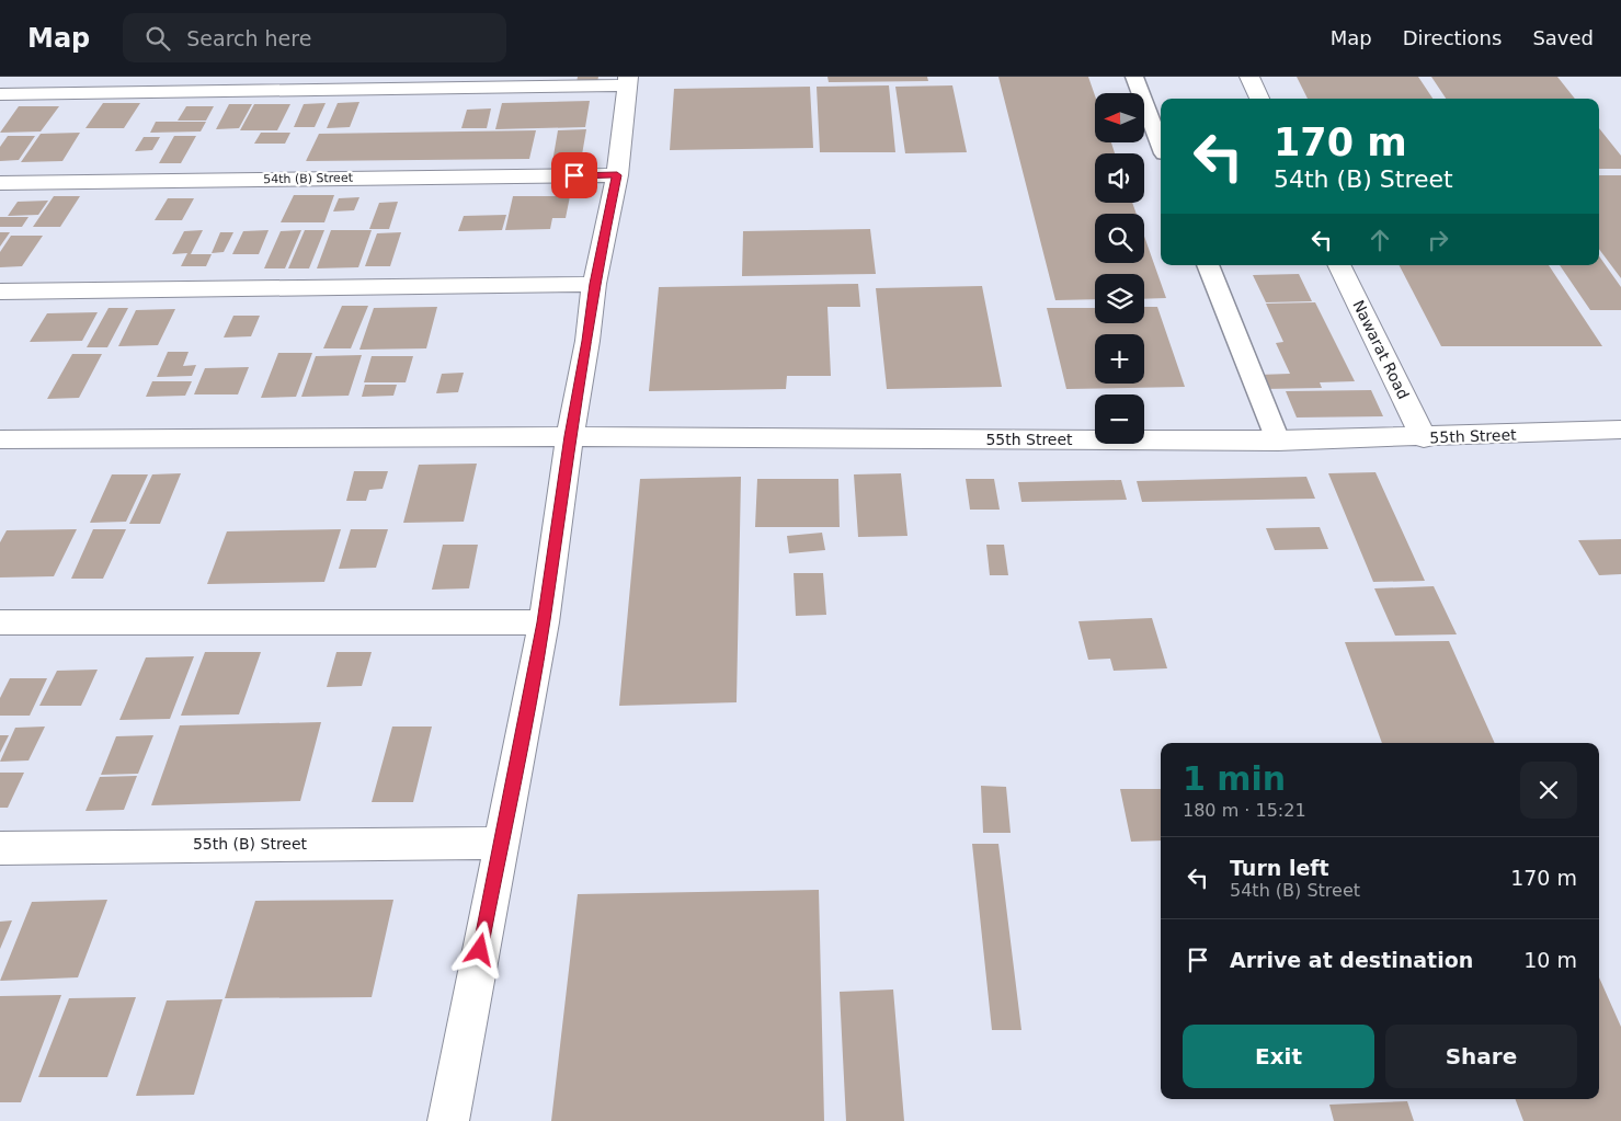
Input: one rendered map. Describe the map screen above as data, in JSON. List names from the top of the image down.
{
  "streets": {
    "street": [
      "54th (B) Street",
      "Nawarat Road",
      "55th Street",
      "55th (B) Street"
    ]
  },
  "crossings": [
    ["Nawarat Road", "55th Street"]
  ],
  "north": "left",
  "page": {
    "header": "Map",
    "search": "Search here",
    "nav": ["Map", "Directions", "Saved"],
    "map_buttons": ["+", "−"],
    "turn": ["170 m", "54th (B) Street"],
    "heading": ["1 min", "180 m · 15:21"],
    "list": [
      {
        "name": "Turn left",
        "note": "54th (B) Street",
        "value": "170 m"
      },
      {
        "name": "Arrive at destination",
        "value": "10 m"
      }
    ],
    "buttons": ["Exit", "Share"]
  }
}
